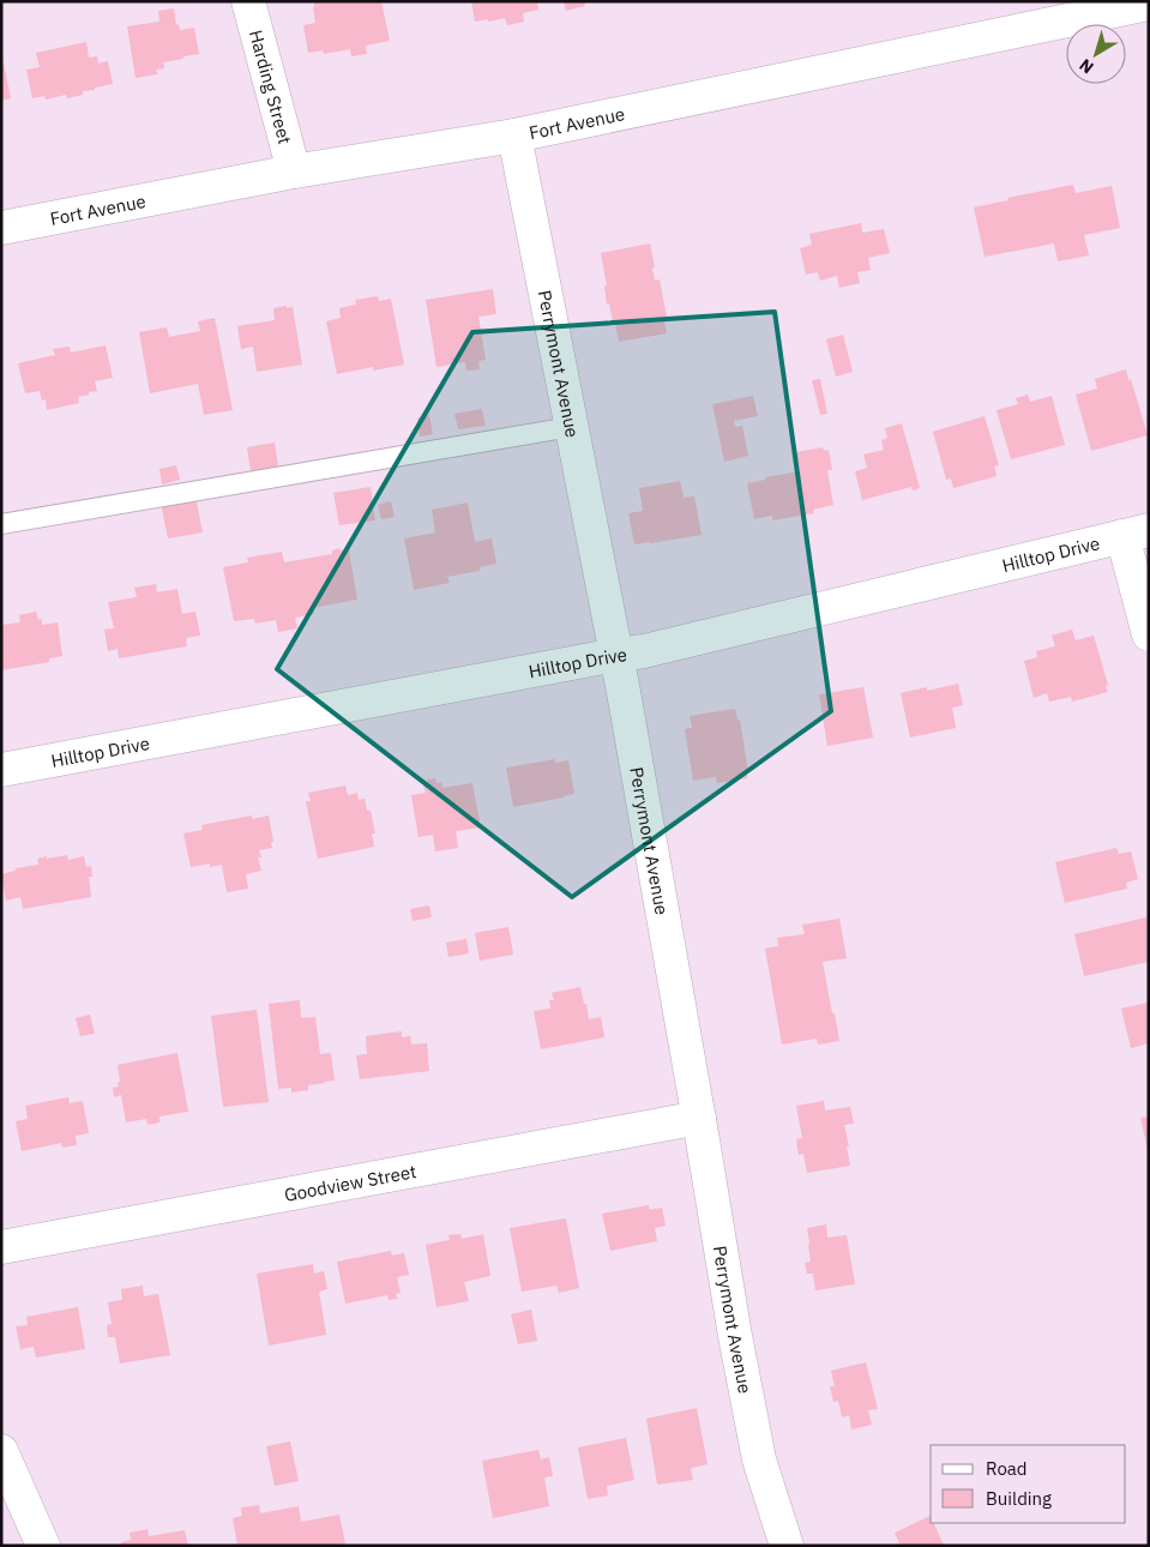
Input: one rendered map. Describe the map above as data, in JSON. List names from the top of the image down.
{
  "streets": {
    "street": [
      "Harding Street",
      "Fort Avenue",
      "Perrymont Avenue",
      "Hilltop Drive",
      "Goodview Street"
    ]
  },
  "crossings": [
    ["Harding Street", "Fort Avenue"],
    ["Fort Avenue", "Perrymont Avenue"],
    ["Perrymont Avenue", "Hilltop Drive"],
    ["Perrymont Avenue", "Goodview Street"]
  ],
  "legend": ["Road", "Building"],
  "north": "bottom left"
}
